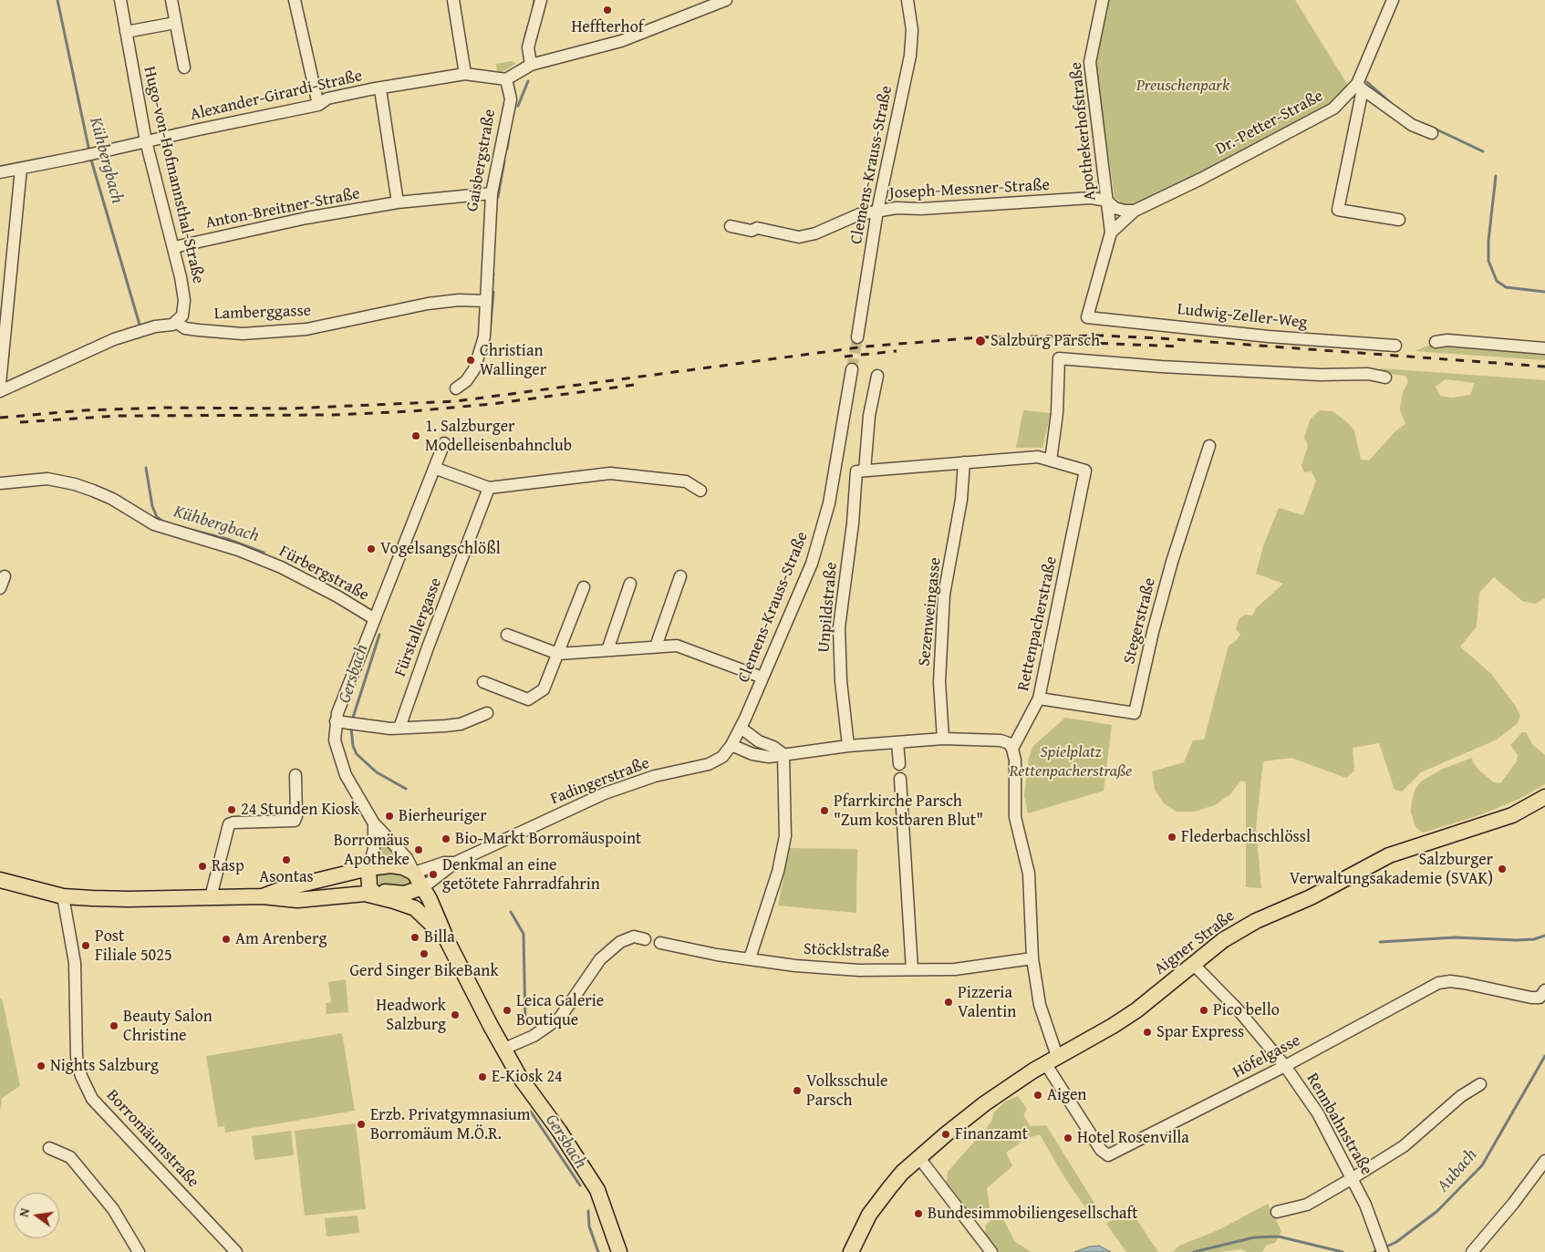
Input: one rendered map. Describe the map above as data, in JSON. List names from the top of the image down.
{
  "streets": {
    "main road": ["Aigner Straße"],
    "street": [
      "Alexander-Girardi-Straße",
      "Dr.-Petter-Straße",
      "Apothekerhofstraße",
      "Gaisbergstraße",
      "Clemens-Krauss-Straße",
      "Hugo-von-Hofmannsthal-Straße",
      "Joseph-Messner-Straße",
      "Anton-Breitner-Straße",
      "Lamberggasse",
      "Ludwig-Zeller-Weg",
      "Fürbergstraße",
      "Unpildstraße",
      "Sezenweingasse",
      "Stegerstraße",
      "Rettenpacherstraße",
      "Fürstallergasse",
      "Fadingerstraße",
      "Stöcklstraße",
      "Höfelgasse",
      "Rennbahnstraße",
      "Borromäumstraße"
    ]
  },
  "crossings": [
    ["Alexander-Girardi-Straße", "Gaisbergstraße"],
    ["Alexander-Girardi-Straße", "Hugo-von-Hofmannsthal-Straße"],
    ["Dr.-Petter-Straße", "Apothekerhofstraße"],
    ["Dr.-Petter-Straße", "Ludwig-Zeller-Weg"],
    ["Apothekerhofstraße", "Joseph-Messner-Straße"],
    ["Apothekerhofstraße", "Ludwig-Zeller-Weg"],
    ["Gaisbergstraße", "Anton-Breitner-Straße"],
    ["Gaisbergstraße", "Lamberggasse"],
    ["Clemens-Krauss-Straße", "Joseph-Messner-Straße"],
    ["Clemens-Krauss-Straße", "Fadingerstraße"],
    ["Hugo-von-Hofmannsthal-Straße", "Anton-Breitner-Straße"],
    ["Hugo-von-Hofmannsthal-Straße", "Lamberggasse"],
    ["Unpildstraße", "Rettenpacherstraße"],
    ["Sezenweingasse", "Rettenpacherstraße"],
    ["Stegerstraße", "Rettenpacherstraße"],
    ["Aigner Straße", "Höfelgasse"],
    ["Aigner Straße", "Rennbahnstraße"],
    ["Höfelgasse", "Rennbahnstraße"]
  ],
  "water": ["Kühbergbach", "Gersbach", "Aubach"],
  "parks": ["Preuschenpark", "Spielplatz Rettenpacherstraße"],
  "places": [
    "Heffterhof",
    "Salzburg Parsch",
    "Christian Wallinger",
    "1. Salzburger Modelleisenbahnclub",
    "Vogelsangschlößl",
    "24 Stunden Kiosk",
    "Pfarrkirche Parsch \"Zum kostbaren Blut\"",
    "Bierheuriger",
    "Flederbachschlössl",
    "Bio-Markt Borromäuspoint",
    "Borromäus Apotheke",
    "Asontas",
    "Rasp",
    "Salzburger Verwaltungsakademie (SVAK)",
    "Denkmal an eine getötete Fahrradfahrin",
    "Billa",
    "Am Arenberg",
    "Post Filiale 5025",
    "Gerd Singer BikeBank",
    "Pizzeria Valentin",
    "Leica Galerie Boutique",
    "Pico bello",
    "Headwork Salzburg",
    "Beauty Salon Christine",
    "Spar Express",
    "Nights Salzburg",
    "E-Kiosk 24",
    "Volksschule Parsch",
    "Aigen",
    "Erzb. Privatgymnasium Borromäum M.Ö.R.",
    "Finanzamt",
    "Hotel Rosenvilla",
    "Bundesimmobiliengesellschaft"
  ],
  "north": "left"
}
